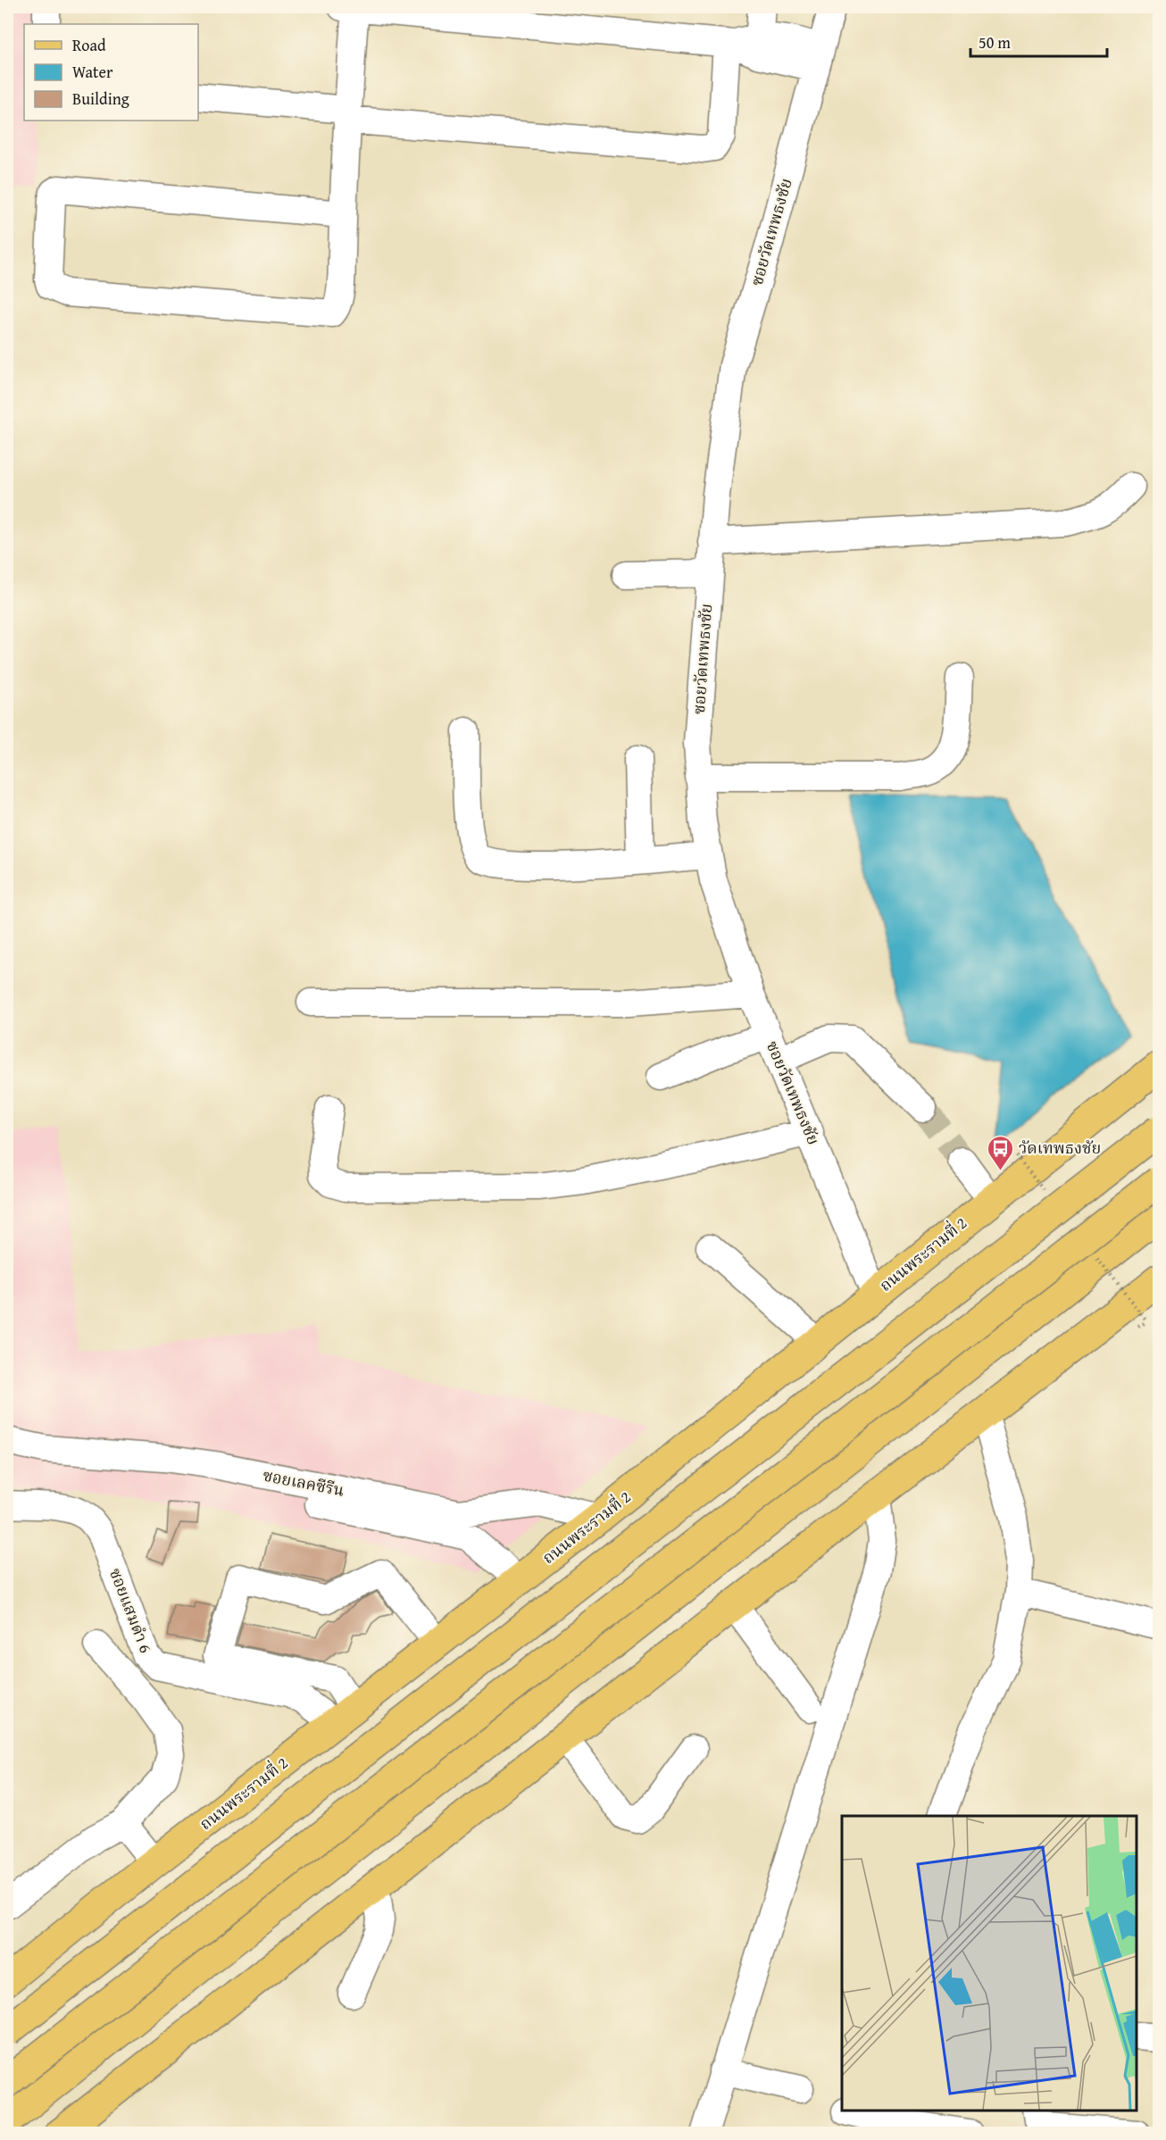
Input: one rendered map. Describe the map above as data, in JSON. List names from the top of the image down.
{
  "streets": {
    "main road": ["ถนนพระรามที่ 2"],
    "street": ["ซอยวัดเทพธงชัย", "ซอยเลคซีรีน", "ซอยแสมดำ 6"]
  },
  "crossings": [
    ["ซอยวัดเทพธงชัย", "ถนนพระรามที่ 2"],
    ["ถนนพระรามที่ 2", "ซอยเลคซีรีน"],
    ["ถนนพระรามที่ 2", "ซอยแสมดำ 6"]
  ],
  "places": {
    "bus stop": ["วัดเทพธงชัย"]
  },
  "legend": ["Road", "Water", "Building"],
  "scale_bar": "50 m"
}
